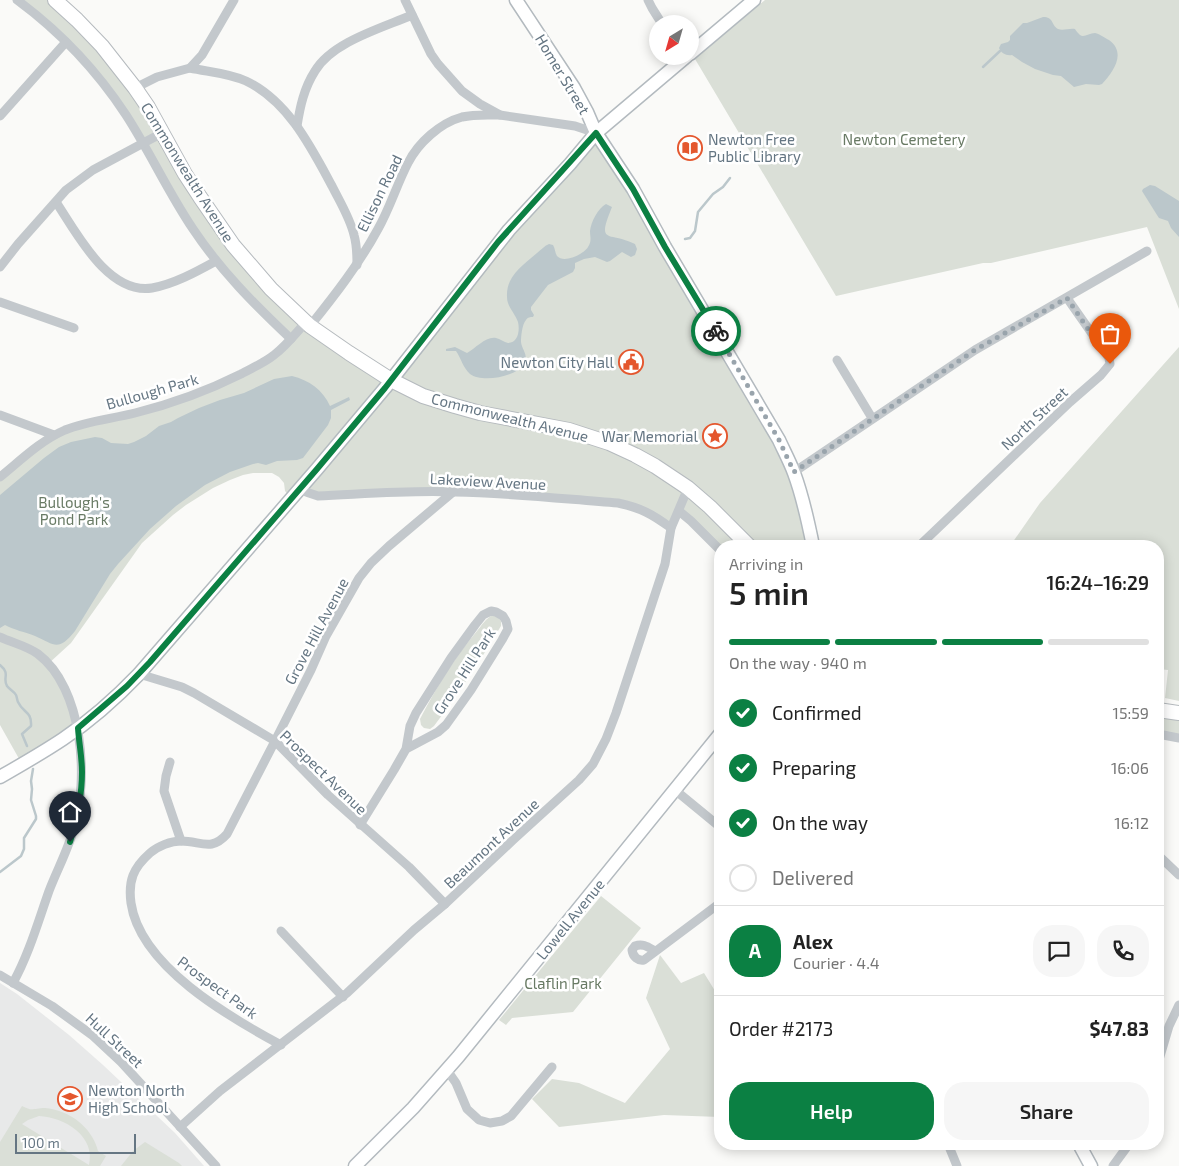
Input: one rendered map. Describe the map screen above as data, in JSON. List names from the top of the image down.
{
  "streets": {
    "main road": ["Commonwealth Avenue"],
    "street": [
      "Homer Street",
      "Ellison Road",
      "Bullough Park",
      "North Street",
      "Lakeview Avenue",
      "Grove Hill Avenue",
      "Grove Hill Park",
      "Prospect Avenue",
      "Beaumont Avenue",
      "Lowell Avenue",
      "Prospect Park",
      "Hull Street"
    ]
  },
  "crossings": [
    ["Commonwealth Avenue", "Ellison Road"],
    ["Commonwealth Avenue", "Bullough Park"],
    ["Commonwealth Avenue", "Beaumont Avenue"],
    ["Ellison Road", "Bullough Park"],
    ["Lakeview Avenue", "Grove Hill Avenue"],
    ["Lakeview Avenue", "Beaumont Avenue"],
    ["Grove Hill Avenue", "Prospect Avenue"],
    ["Grove Hill Avenue", "Prospect Park"],
    ["Grove Hill Park", "Prospect Avenue"],
    ["Prospect Avenue", "Beaumont Avenue"],
    ["Beaumont Avenue", "Prospect Park"],
    ["Beaumont Avenue", "Hull Street"]
  ],
  "parks": ["Newton Cemetery", "Bullough's Pond Park", "Claflin Park"],
  "places": {
    "library": ["Newton Free Public Library"],
    "public building": ["Newton City Hall"],
    "place": ["War Memorial"],
    "school or university": ["Newton North High School"]
  },
  "scale_bar": "100 m",
  "north": "bottom left",
  "page": {
    "heading": ["5 min", "Arriving in", "16:24–16:29"],
    "panel": [
      "Alex",
      "Courier · 4.4",
      "Order #2173",
      "$47.83"
    ],
    "bar": "On the way · 940 m",
    "list": [
      ["Confirmed", "15:59"],
      ["Preparing", "16:06"],
      ["On the way", "16:12"],
      "Delivered"
    ],
    "round": "A",
    "buttons": ["Help", "Share"],
    "scale": "100 m"
  }
}
